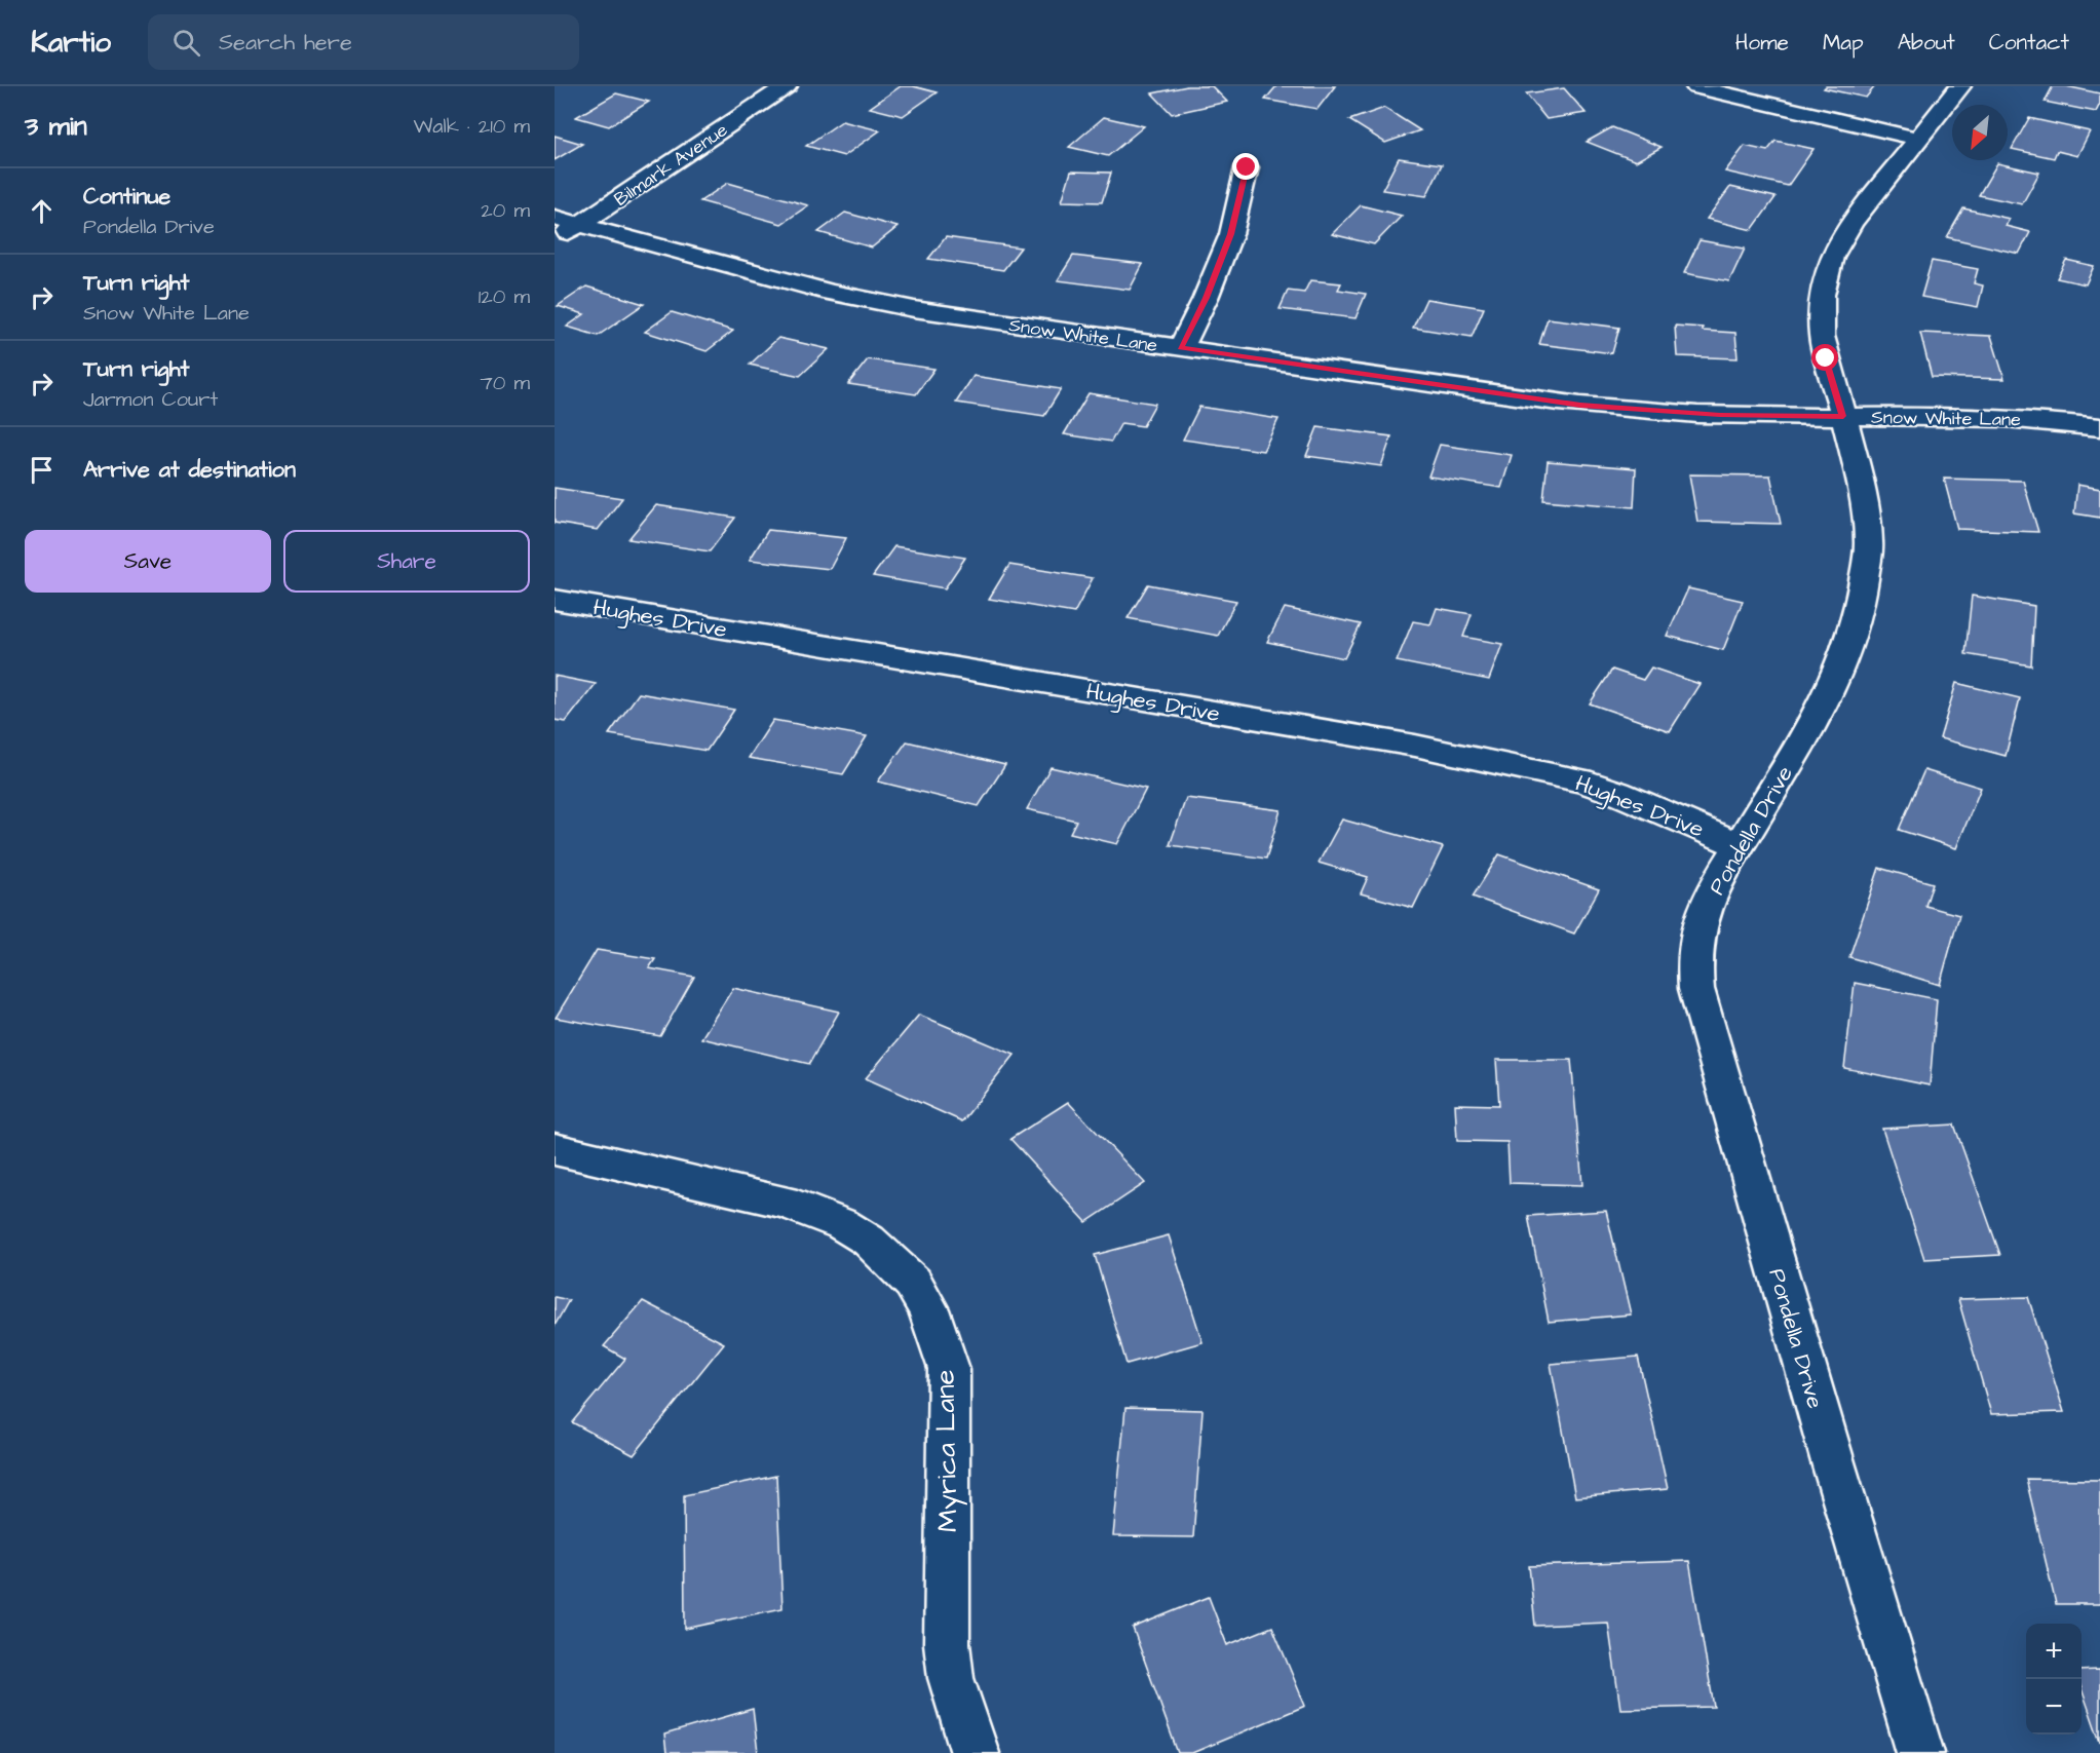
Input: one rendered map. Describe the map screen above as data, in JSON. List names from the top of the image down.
{
  "streets": {
    "street": [
      "Bilmark Avenue",
      "Snow White Lane",
      "Hughes Drive",
      "Pondella Drive",
      "Myrica Lane"
    ]
  },
  "crossings": [
    ["Bilmark Avenue", "Snow White Lane"],
    ["Snow White Lane", "Pondella Drive"],
    ["Hughes Drive", "Pondella Drive"]
  ],
  "north": "bottom left",
  "page": {
    "header": "Kartio",
    "search": "Search here",
    "nav": [
      "Home",
      "Map",
      "About",
      "Contact"
    ],
    "heading": ["3 min", "Walk · 210 m"],
    "list": [
      ["Continue", "Pondella Drive", "20 m"],
      ["Turn right", "Snow White Lane", "120 m"],
      ["Turn right", "Jarmon Court", "70 m"],
      "Arrive at destination"
    ],
    "buttons": ["Save", "Share"],
    "map_buttons": ["+", "−"]
  }
}
